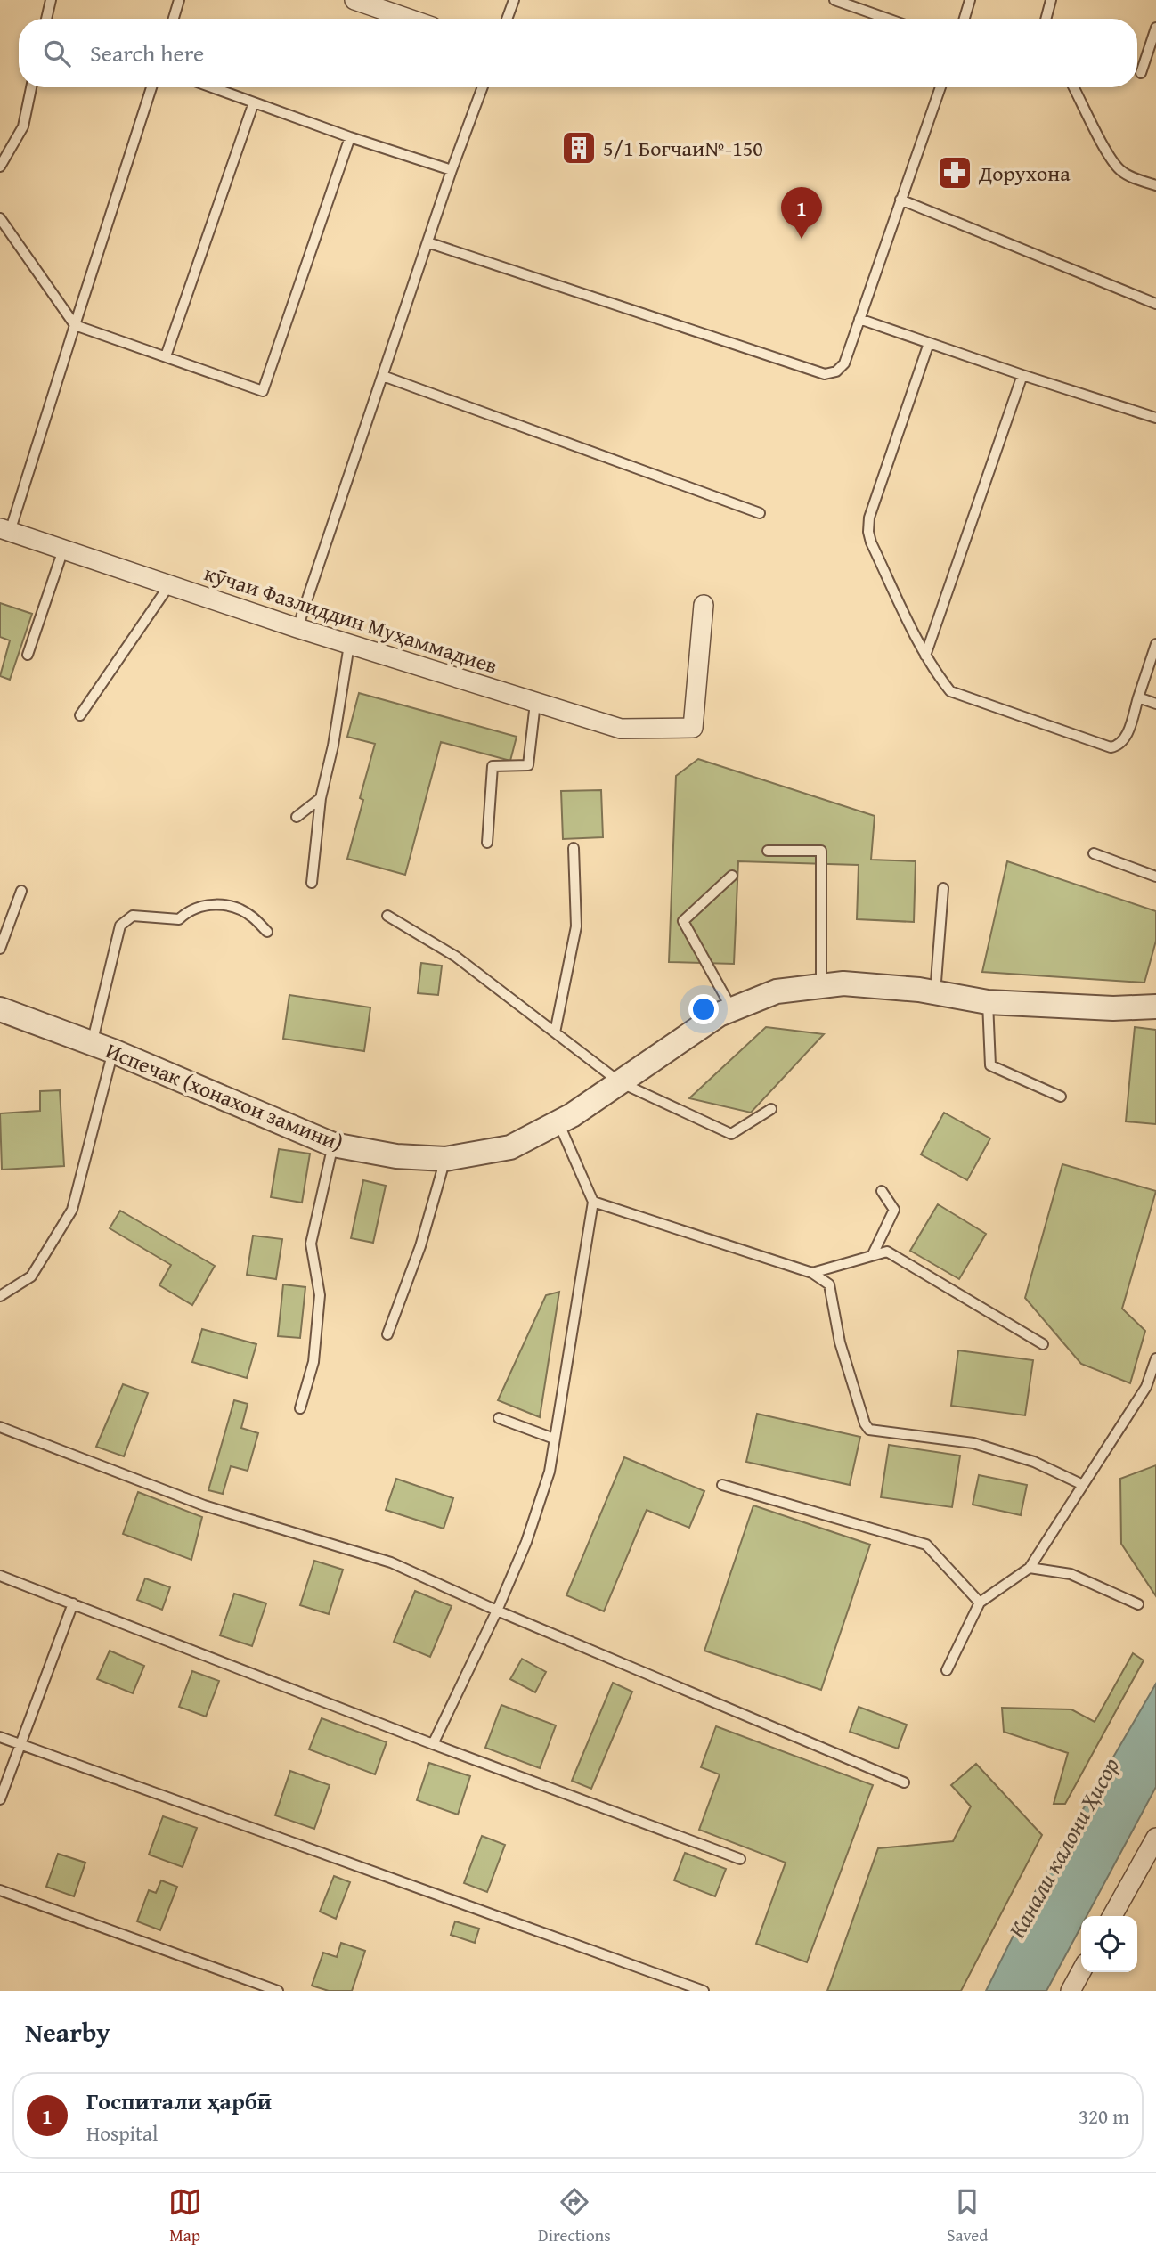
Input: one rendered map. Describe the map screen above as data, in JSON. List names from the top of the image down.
{
  "streets": {
    "street": ["кӯчаи Фазлиддин Муҳаммадиев", "Испечак (хонахои замини)"]
  },
  "water": ["Канали калони Ҳисор"],
  "places": {
    "building": ["5/1 Боғчаи№-150"],
    "pharmacy": ["Дорухона"]
  },
  "page": {
    "search": "Search here",
    "pins": "1",
    "heading": "Nearby",
    "list": [
      {
        "mark": "1",
        "name": "Госпитали ҳарбӣ",
        "note": "Hospital",
        "value": "320 m"
      }
    ],
    "nav": ["Map", "Directions", "Saved"]
  }
}
